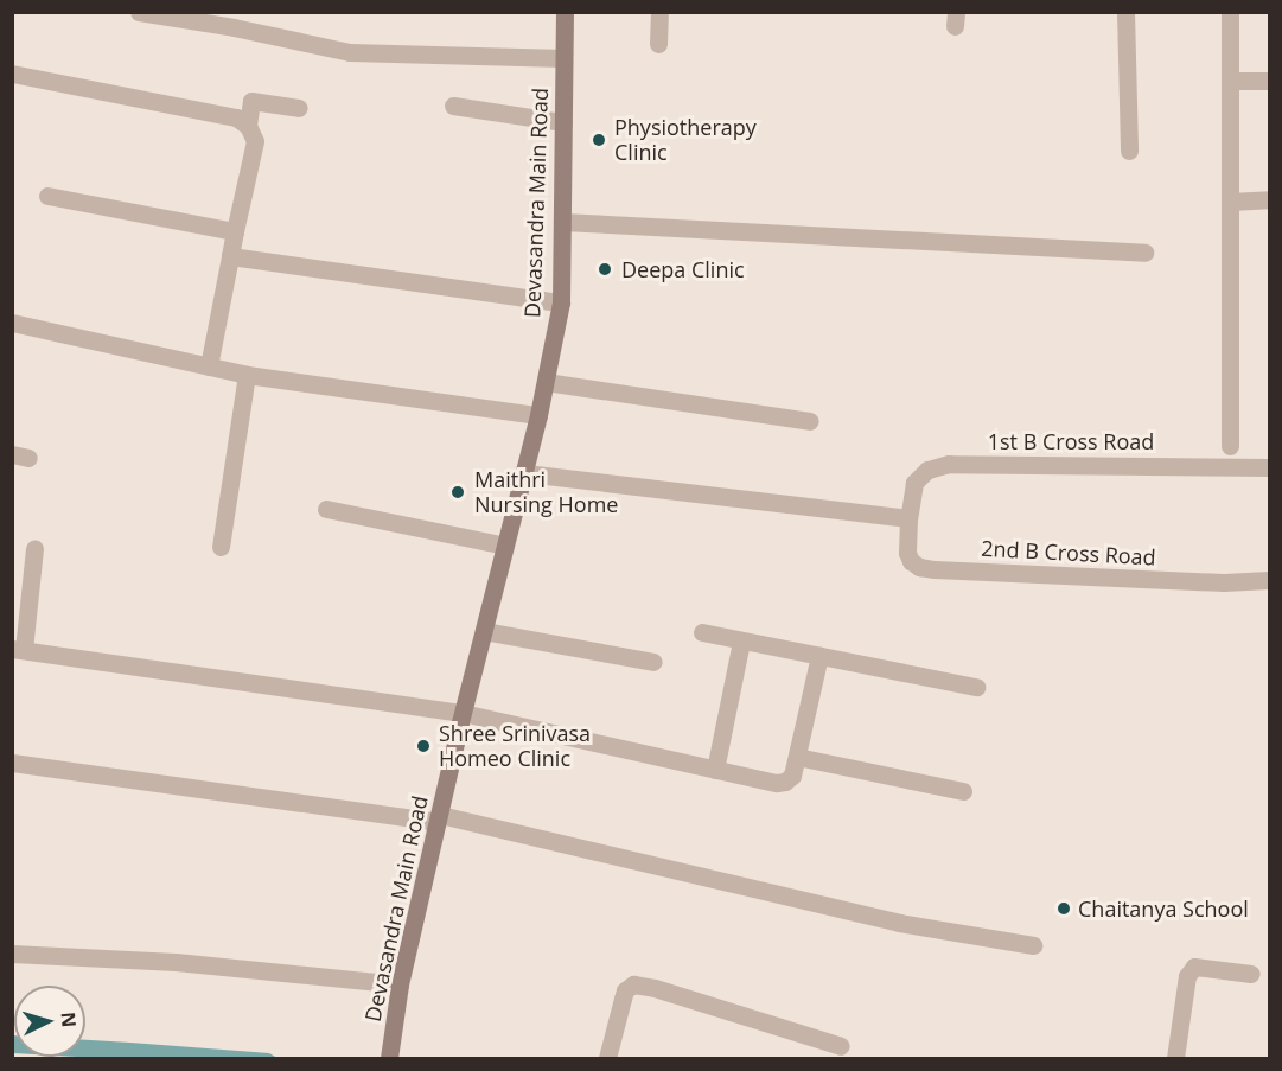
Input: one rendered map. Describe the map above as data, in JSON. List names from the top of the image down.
{
  "streets": {
    "main road": ["Devasandra Main Road"],
    "street": ["1st B Cross Road", "2nd B Cross Road"]
  },
  "crossings": [
    ["1st B Cross Road", "2nd B Cross Road"]
  ],
  "places": [
    "Physiotherapy Clinic",
    "Deepa Clinic",
    "Maithri Nursing Home",
    "Shree Srinivasa Homeo Clinic",
    "Chaitanya School"
  ],
  "north": "right"
}
